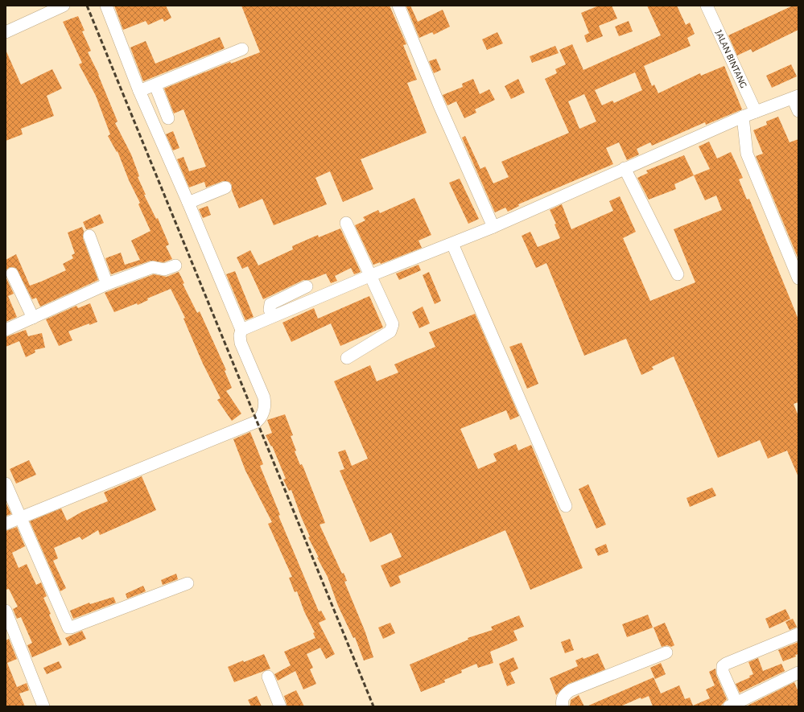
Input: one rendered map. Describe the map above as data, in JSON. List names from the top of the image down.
{
  "streets": {
    "street": ["JALAN BINTANG"]
  }
}
